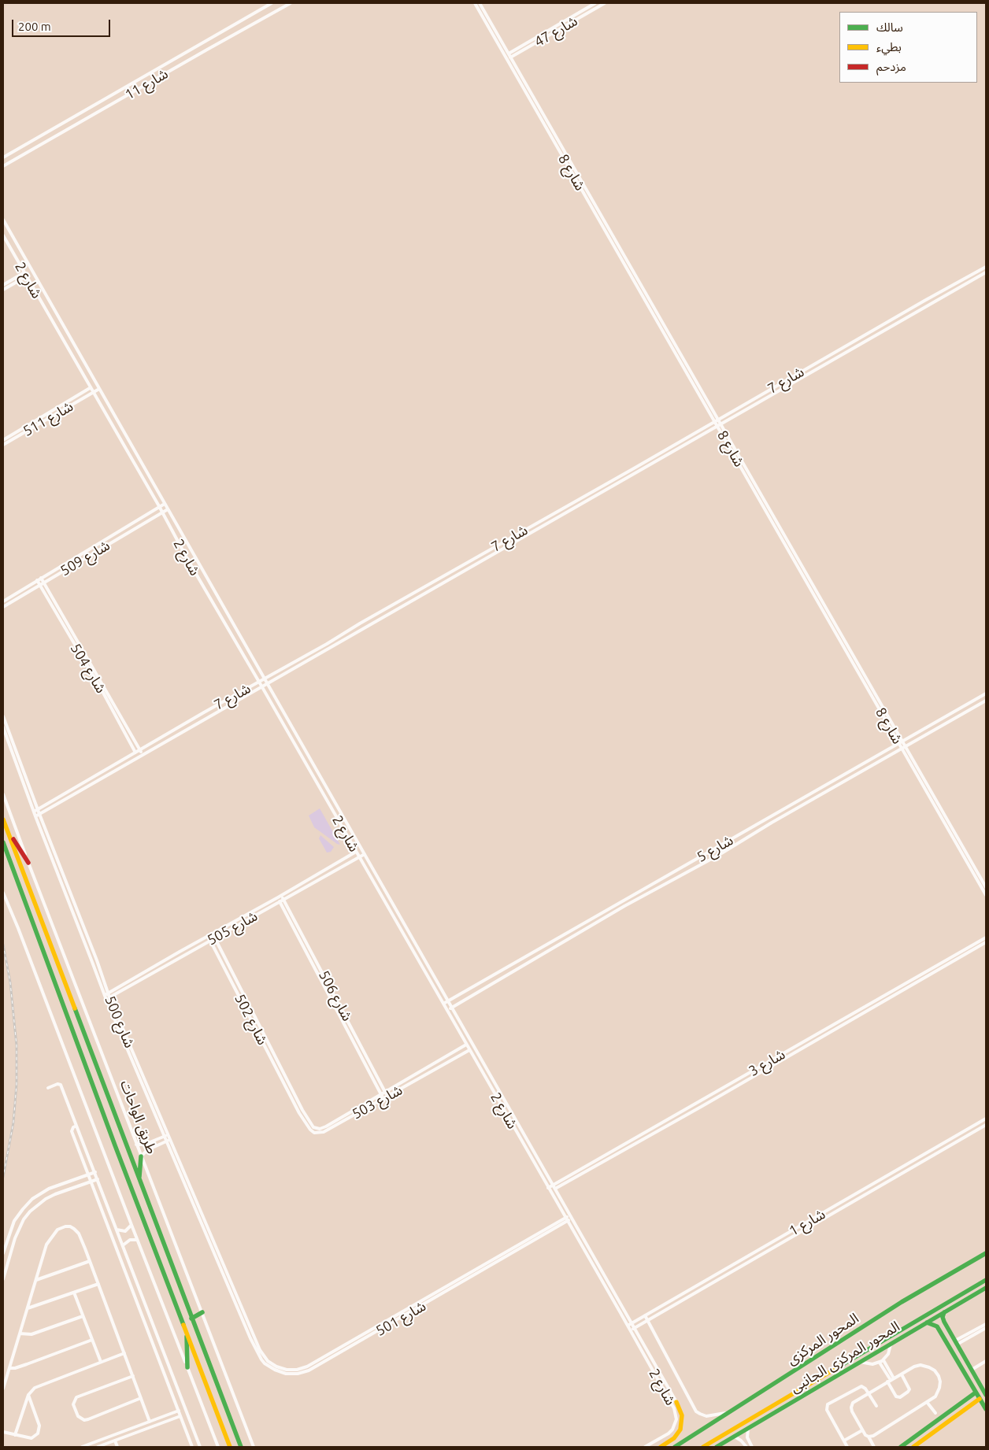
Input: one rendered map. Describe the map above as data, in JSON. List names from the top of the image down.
{
  "streets": {
    "main road": ["طريق الواحات", "المحور المركزى", "المحور المركزى الجانبى"],
    "street": [
      "شارع 47",
      "شارع 11",
      "شارع 8",
      "شارع 2",
      "شارع 7",
      "شارع 511",
      "شارع 509",
      "شارع 504",
      "شارع 5",
      "شارع 505",
      "شارع 506",
      "شارع 502",
      "شارع 500",
      "شارع 3",
      "شارع 503",
      "شارع 1",
      "شارع 501"
    ]
  },
  "crossings": [
    ["شارع 47", "شارع 8"],
    ["شارع 8", "شارع 7"],
    ["شارع 8", "شارع 5"],
    ["شارع 2", "شارع 7"],
    ["شارع 2", "شارع 511"],
    ["شارع 2", "شارع 509"],
    ["شارع 2", "شارع 5"],
    ["شارع 2", "شارع 505"],
    ["شارع 2", "شارع 3"],
    ["شارع 2", "شارع 503"],
    ["شارع 2", "شارع 1"],
    ["شارع 2", "شارع 501"],
    ["شارع 7", "شارع 504"],
    ["شارع 7", "شارع 500"],
    ["شارع 509", "شارع 504"],
    ["شارع 505", "شارع 506"],
    ["شارع 505", "شارع 502"],
    ["شارع 505", "شارع 500"],
    ["شارع 506", "شارع 503"],
    ["شارع 502", "شارع 503"]
  ],
  "legend": ["سالك", "بطيء", "مزدحم"],
  "scale_bar": "200 m"
}
